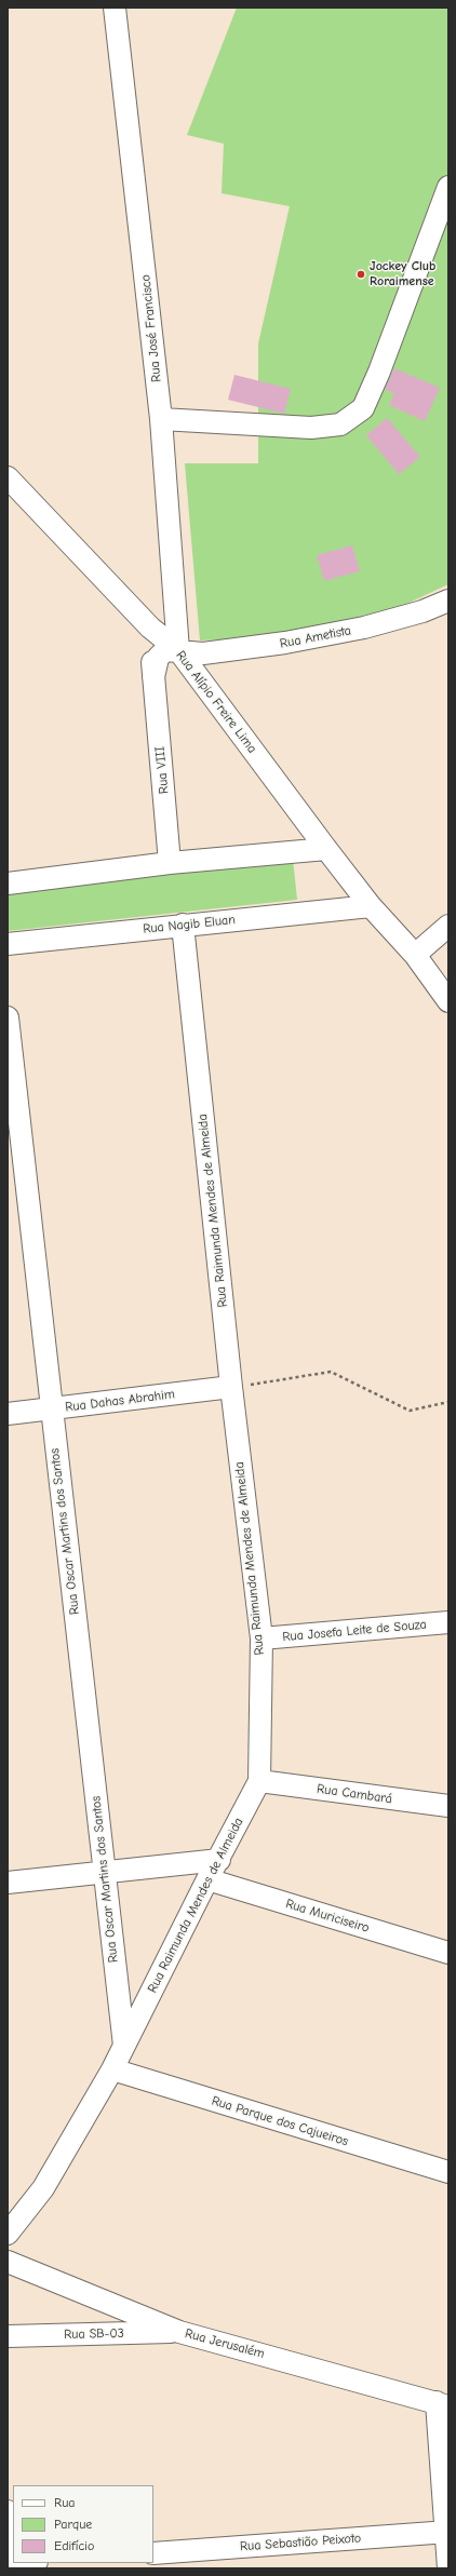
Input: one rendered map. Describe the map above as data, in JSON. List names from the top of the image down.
{
  "streets": {
    "street": [
      "Rua José Francisco",
      "Rua Ametista",
      "Rua Alípio Freire Lima",
      "Rua VIII",
      "Rua Nagib Eluan",
      "Rua Raimunda Mendes de Almeida",
      "Rua Dahas Abrahim",
      "Rua Oscar Martins dos Santos",
      "Rua Josefa Leite de Souza",
      "Rua Cambará",
      "Rua Muriciseiro",
      "Rua Parque dos Cajueiros",
      "Rua SB-03",
      "Rua Jerusalém",
      "Rua Sebastião Peixoto"
    ]
  },
  "crossings": [
    ["Rua José Francisco", "Rua Ametista"],
    ["Rua José Francisco", "Rua Alípio Freire Lima"],
    ["Rua José Francisco", "Rua VIII"],
    ["Rua Ametista", "Rua Alípio Freire Lima"],
    ["Rua Ametista", "Rua VIII"],
    ["Rua Alípio Freire Lima", "Rua VIII"],
    ["Rua Alípio Freire Lima", "Rua Nagib Eluan"],
    ["Rua Nagib Eluan", "Rua Raimunda Mendes de Almeida"],
    ["Rua Raimunda Mendes de Almeida", "Rua Dahas Abrahim"],
    ["Rua Raimunda Mendes de Almeida", "Rua Oscar Martins dos Santos"],
    ["Rua Raimunda Mendes de Almeida", "Rua Josefa Leite de Souza"],
    ["Rua Raimunda Mendes de Almeida", "Rua Cambará"],
    ["Rua Raimunda Mendes de Almeida", "Rua Muriciseiro"],
    ["Rua Raimunda Mendes de Almeida", "Rua Parque dos Cajueiros"],
    ["Rua Dahas Abrahim", "Rua Oscar Martins dos Santos"],
    ["Rua SB-03", "Rua Jerusalém"]
  ],
  "places": ["Jockey Club Roraimense"],
  "legend": ["Rua", "Parque", "Edifício"]
}
